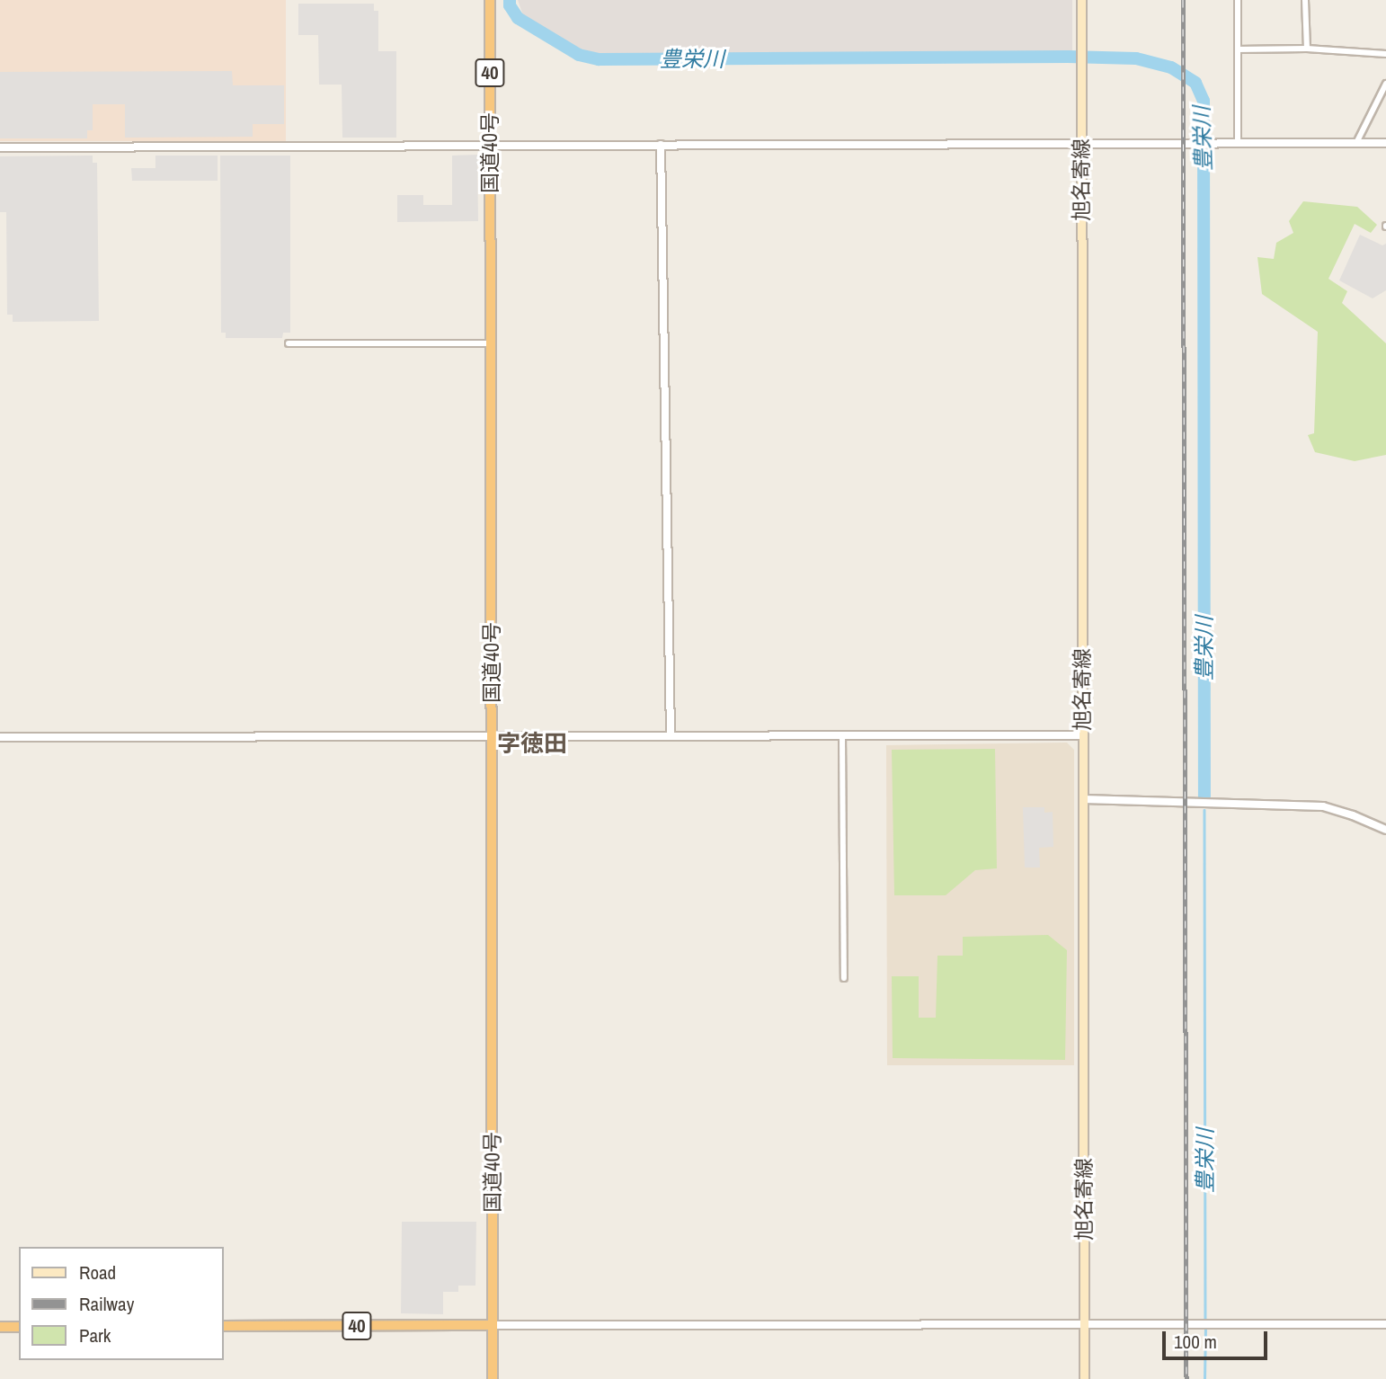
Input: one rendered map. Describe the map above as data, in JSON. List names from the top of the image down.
{
  "streets": {
    "highway": ["40", "国道40号"],
    "main road": ["旭名寄線"]
  },
  "crossings": [
    ["40", "国道40号"]
  ],
  "districts": ["字徳田"],
  "water": ["豊栄川"],
  "legend": ["Road", "Railway", "Park"],
  "scale_bar": "100 m"
}
